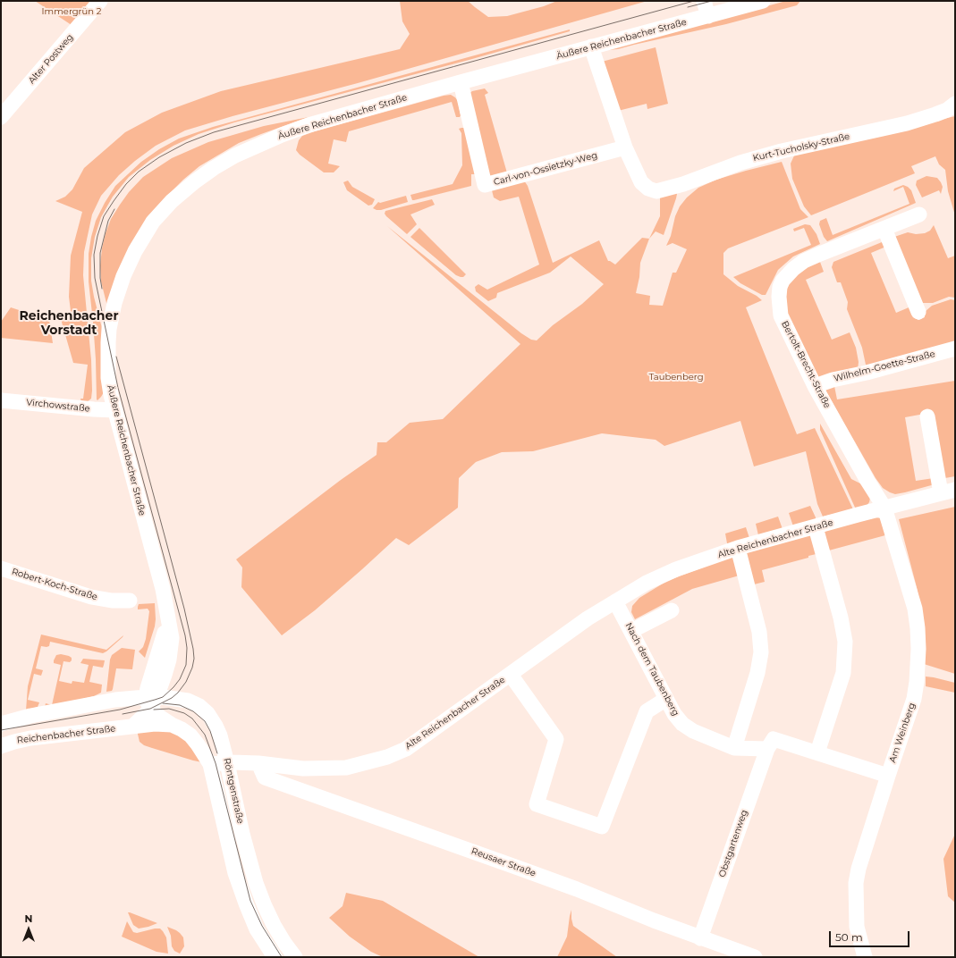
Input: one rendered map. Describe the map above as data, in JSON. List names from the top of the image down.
{
  "streets": {
    "street": [
      "Äußere Reichenbacher Straße",
      "Alter Postweg",
      "Kurt-Tucholsky-Straße",
      "Carl-von-Ossietzky-Weg",
      "Bertolt-Brecht-Straße",
      "Wilhelm-Goette-Straße",
      "Virchowstraße",
      "Alte Reichenbacher Straße",
      "Robert-Koch-Straße",
      "Nach dem Taubenberg",
      "Am Weinberg",
      "Reichenbacher Straße",
      "Röntgenstraße",
      "Obstgartenweg",
      "Reusaer Straße"
    ]
  },
  "crossings": [
    ["Äußere Reichenbacher Straße", "Carl-von-Ossietzky-Weg"],
    ["Äußere Reichenbacher Straße", "Virchowstraße"],
    ["Äußere Reichenbacher Straße", "Reichenbacher Straße"],
    ["Äußere Reichenbacher Straße", "Röntgenstraße"],
    ["Kurt-Tucholsky-Straße", "Carl-von-Ossietzky-Weg"],
    ["Bertolt-Brecht-Straße", "Wilhelm-Goette-Straße"],
    ["Bertolt-Brecht-Straße", "Alte Reichenbacher Straße"],
    ["Bertolt-Brecht-Straße", "Am Weinberg"],
    ["Alte Reichenbacher Straße", "Nach dem Taubenberg"],
    ["Alte Reichenbacher Straße", "Am Weinberg"],
    ["Alte Reichenbacher Straße", "Röntgenstraße"],
    ["Alte Reichenbacher Straße", "Reusaer Straße"],
    ["Nach dem Taubenberg", "Obstgartenweg"],
    ["Reichenbacher Straße", "Röntgenstraße"],
    ["Obstgartenweg", "Reusaer Straße"]
  ],
  "districts": ["Reichenbacher Vorstadt"],
  "parks": ["Immergrün 2", "Taubenberg"],
  "scale_bar": "50 m",
  "north": "top"
}
